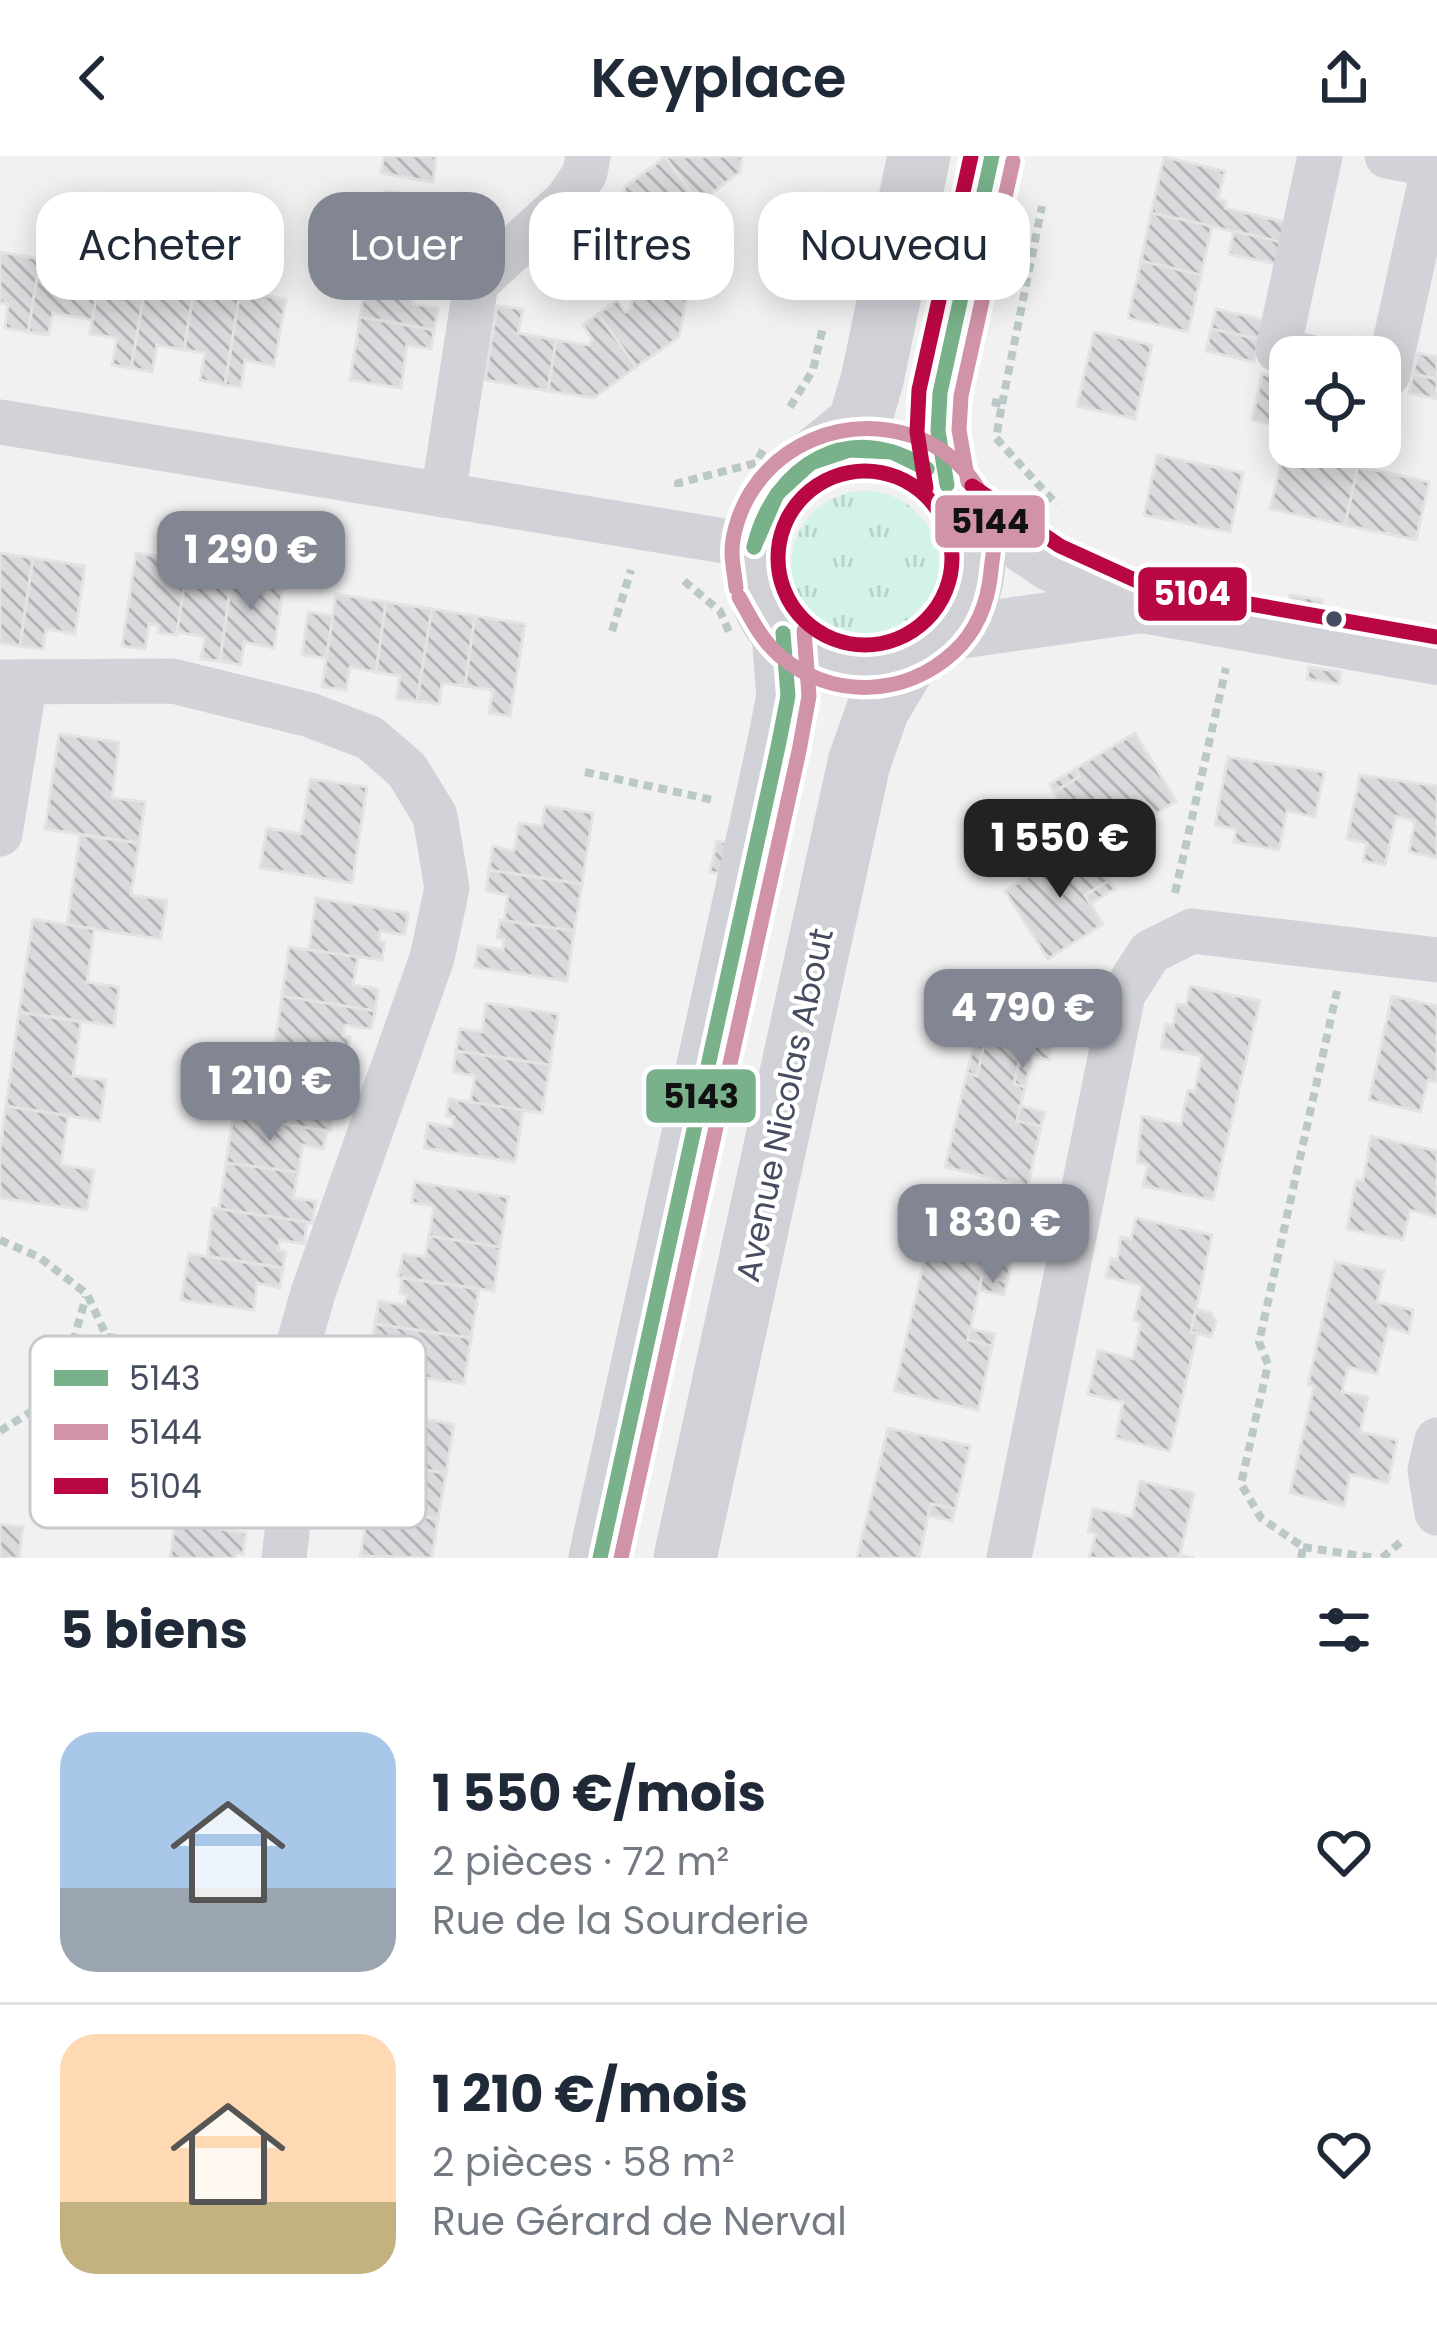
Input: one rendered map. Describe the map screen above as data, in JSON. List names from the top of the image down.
{
  "streets": {
    "main road": ["Avenue Nicolas About"]
  },
  "lines": ["transit line 5143", "transit line 5104", "transit line 5144"],
  "legend": ["5143", "5144", "5104"],
  "page": {
    "header": "Keyplace",
    "chip": [
      "Acheter",
      "Louer",
      "Filtres",
      "Nouveau"
    ],
    "price": [
      "1 290 €",
      "1 550 €",
      "4 790 €",
      "1 210 €",
      "1 830 €"
    ],
    "heading": "5 biens",
    "list": [
      {
        "name": "1 550 €/mois",
        "note": "2 pièces · 72 m² · Rue de la Sourderie"
      },
      {
        "name": "1 210 €/mois",
        "note": "2 pièces · 58 m² · Rue Gérard de Nerval"
      }
    ]
  }
}
